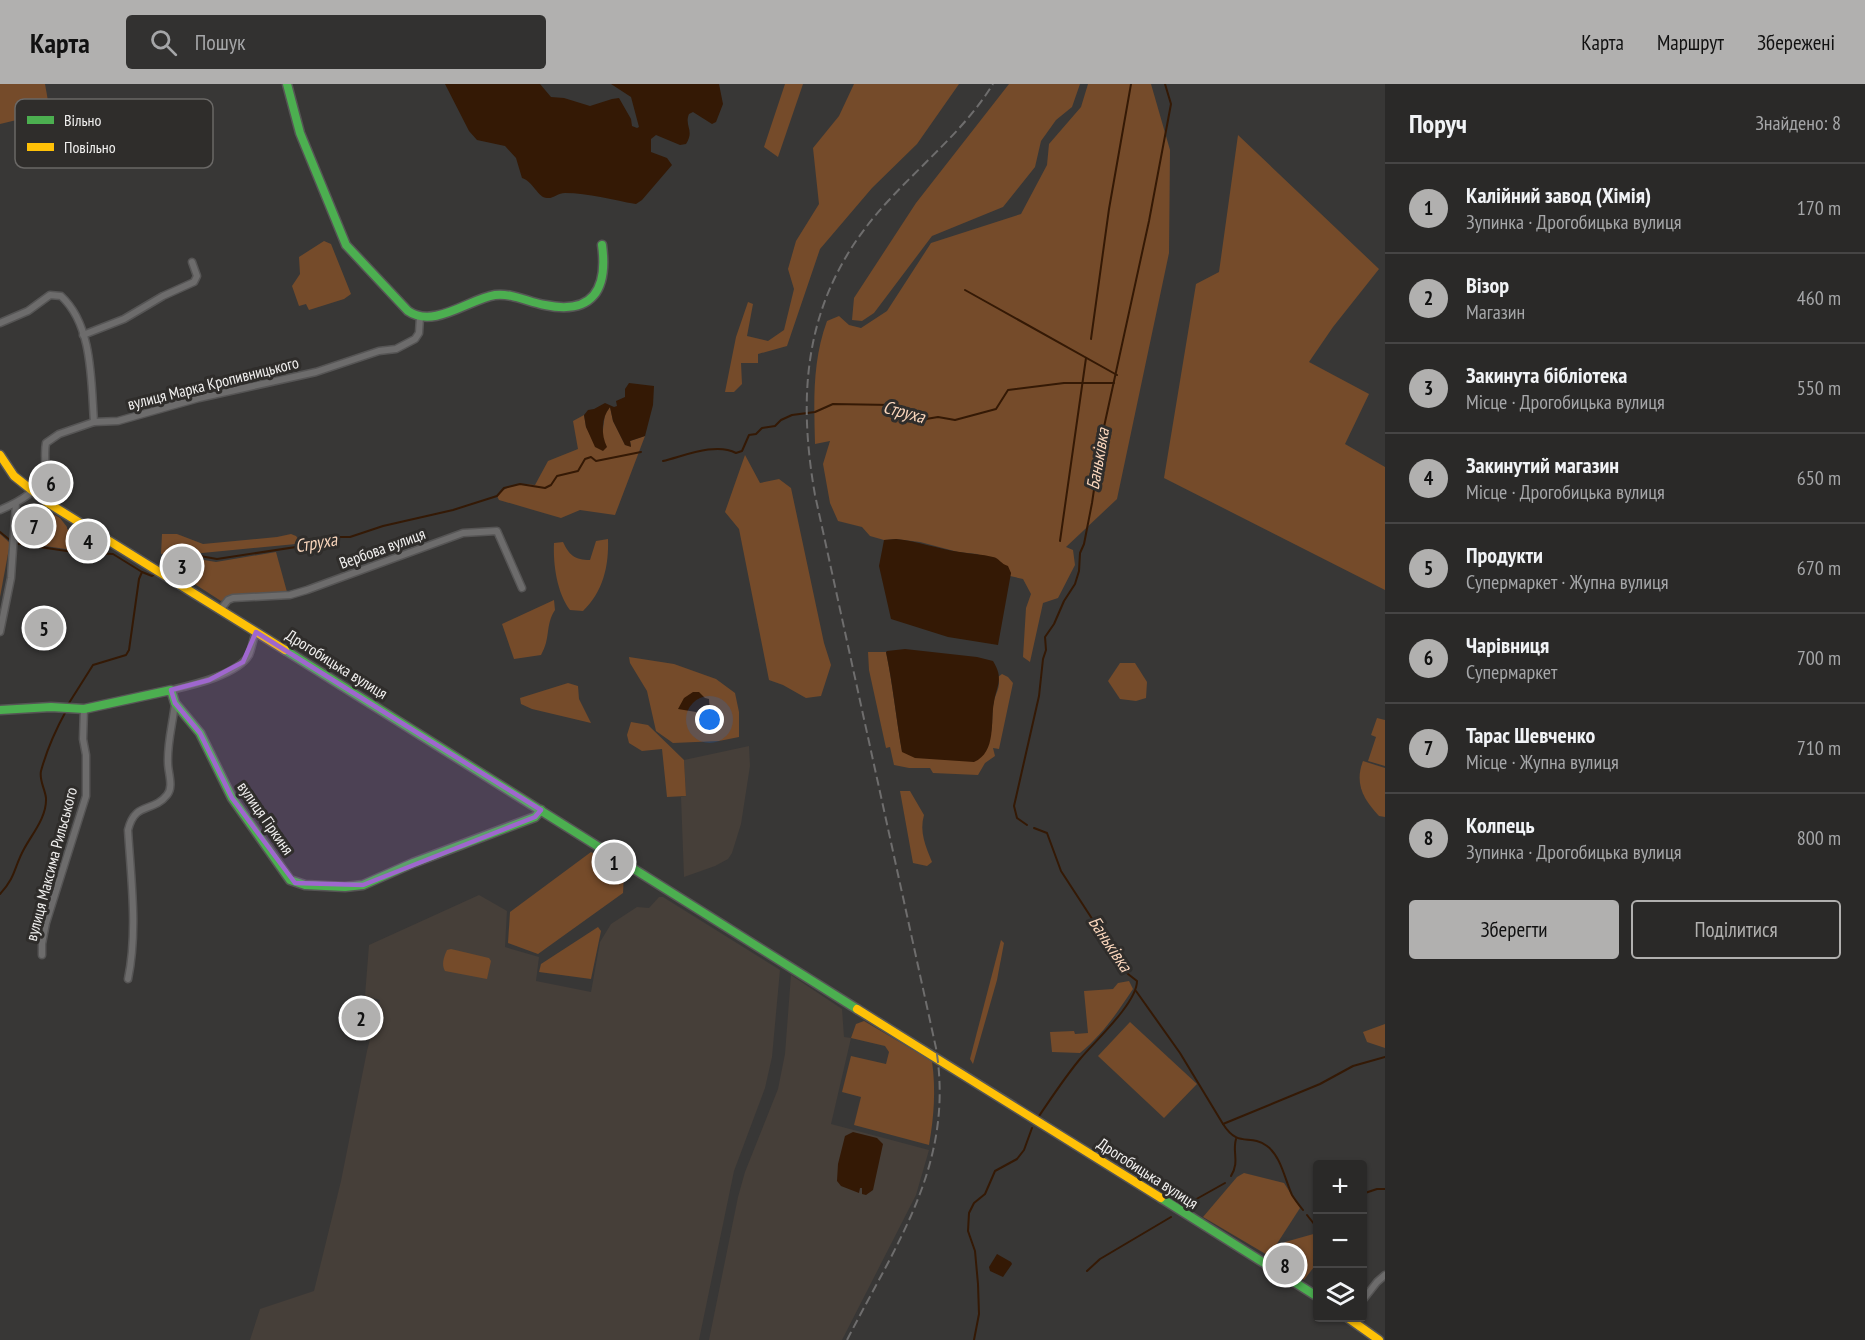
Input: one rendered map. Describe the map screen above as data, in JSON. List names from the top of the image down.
{
  "streets": {
    "street": [
      "вулиця Марка Кропивницького",
      "Вербова вулиця",
      "Дрогобицька вулиця",
      "вулиця Гіркиня",
      "вулиця Максима Рильського"
    ]
  },
  "crossings": [
    ["вулиця Марка Кропивницького", "Дрогобицька вулиця"],
    ["Вербова вулиця", "Дрогобицька вулиця"],
    ["Дрогобицька вулиця", "вулиця Гіркиня"]
  ],
  "water": ["Струха", "Баньківка"],
  "legend": ["Вільно", "Повільно"],
  "page": {
    "header": "Карта",
    "search": "Пошук",
    "nav": ["Карта", "Маршрут", "Збережені"],
    "heading": ["Поруч", "Знайдено: 8"],
    "list": [
      {
        "mark": "1",
        "name": "Калійний завод (Хімія)",
        "note": "Зупинка · Дрогобицька вулиця",
        "value": "170 m"
      },
      {
        "mark": "2",
        "name": "Візор",
        "note": "Магазин",
        "value": "460 m"
      },
      {
        "mark": "3",
        "name": "Закинута бібліотека",
        "note": "Місце · Дрогобицька вулиця",
        "value": "550 m"
      },
      {
        "mark": "4",
        "name": "Закинутий магазин",
        "note": "Місце · Дрогобицька вулиця",
        "value": "650 m"
      },
      {
        "mark": "5",
        "name": "Продукти",
        "note": "Супермаркет · Жупна вулиця",
        "value": "670 m"
      },
      {
        "mark": "6",
        "name": "Чарівниця",
        "note": "Супермаркет",
        "value": "700 m"
      },
      {
        "mark": "7",
        "name": "Тарас Шевченко",
        "note": "Місце · Жупна вулиця",
        "value": "710 m"
      },
      {
        "mark": "8",
        "name": "Колпець",
        "note": "Зупинка · Дрогобицька вулиця",
        "value": "800 m"
      }
    ],
    "pins": [
      "6",
      "7",
      "4",
      "3",
      "5",
      "1",
      "2",
      "8"
    ],
    "buttons": ["Зберегти", "Поділитися"],
    "map_buttons": ["+", "−"]
  }
}
